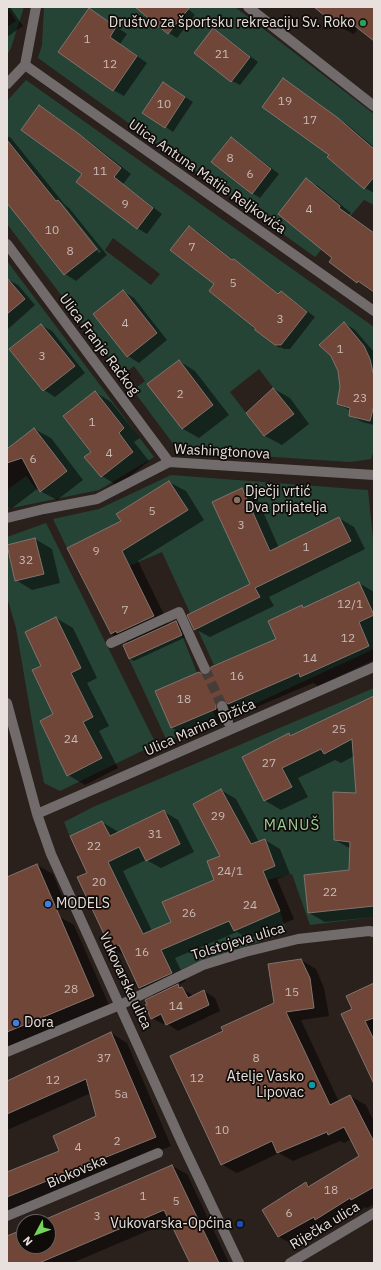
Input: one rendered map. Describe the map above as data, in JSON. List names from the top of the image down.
{
  "streets": {
    "street": [
      "Ulica Antuna Matije Reljkovića",
      "Ulica Franje Račkog",
      "Washingtonova",
      "Ulica Marina Držića",
      "Tolstojeva ulica",
      "Vukovarska ulica",
      "Biokovska",
      "Riječka ulica"
    ]
  },
  "crossings": [
    ["Ulica Franje Račkog", "Washingtonova"],
    ["Ulica Marina Držića", "Vukovarska ulica"],
    ["Tolstojeva ulica", "Vukovarska ulica"]
  ],
  "districts": ["MANUŠ"],
  "places": [
    "Društvo za športsku rekreaciju Sv. Roko",
    "Dječji vrtić Dva prijatelja",
    "MODELS",
    "Dora",
    "Atelje Vasko Lipovac",
    "Vukovarska-Općina"
  ],
  "house_numbers": [
    "1",
    "21",
    "12",
    "19",
    "10",
    "17",
    "8",
    "11",
    "6",
    "9",
    "4",
    "10",
    "7",
    "8",
    "5",
    "3",
    "4",
    "1",
    "3",
    "2",
    "23",
    "1",
    "4",
    "6",
    "5",
    "3",
    "1",
    "9",
    "32",
    "12/1",
    "7",
    "12",
    "14",
    "16",
    "18",
    "25",
    "24",
    "27",
    "29",
    "31",
    "22",
    "24/1",
    "20",
    "22",
    "24",
    "26",
    "16",
    "28",
    "15",
    "14",
    "37",
    "8",
    "12",
    "12",
    "5a",
    "10",
    "2",
    "4",
    "18",
    "1",
    "5",
    "6",
    "3"
  ],
  "north": "bottom left"
}
